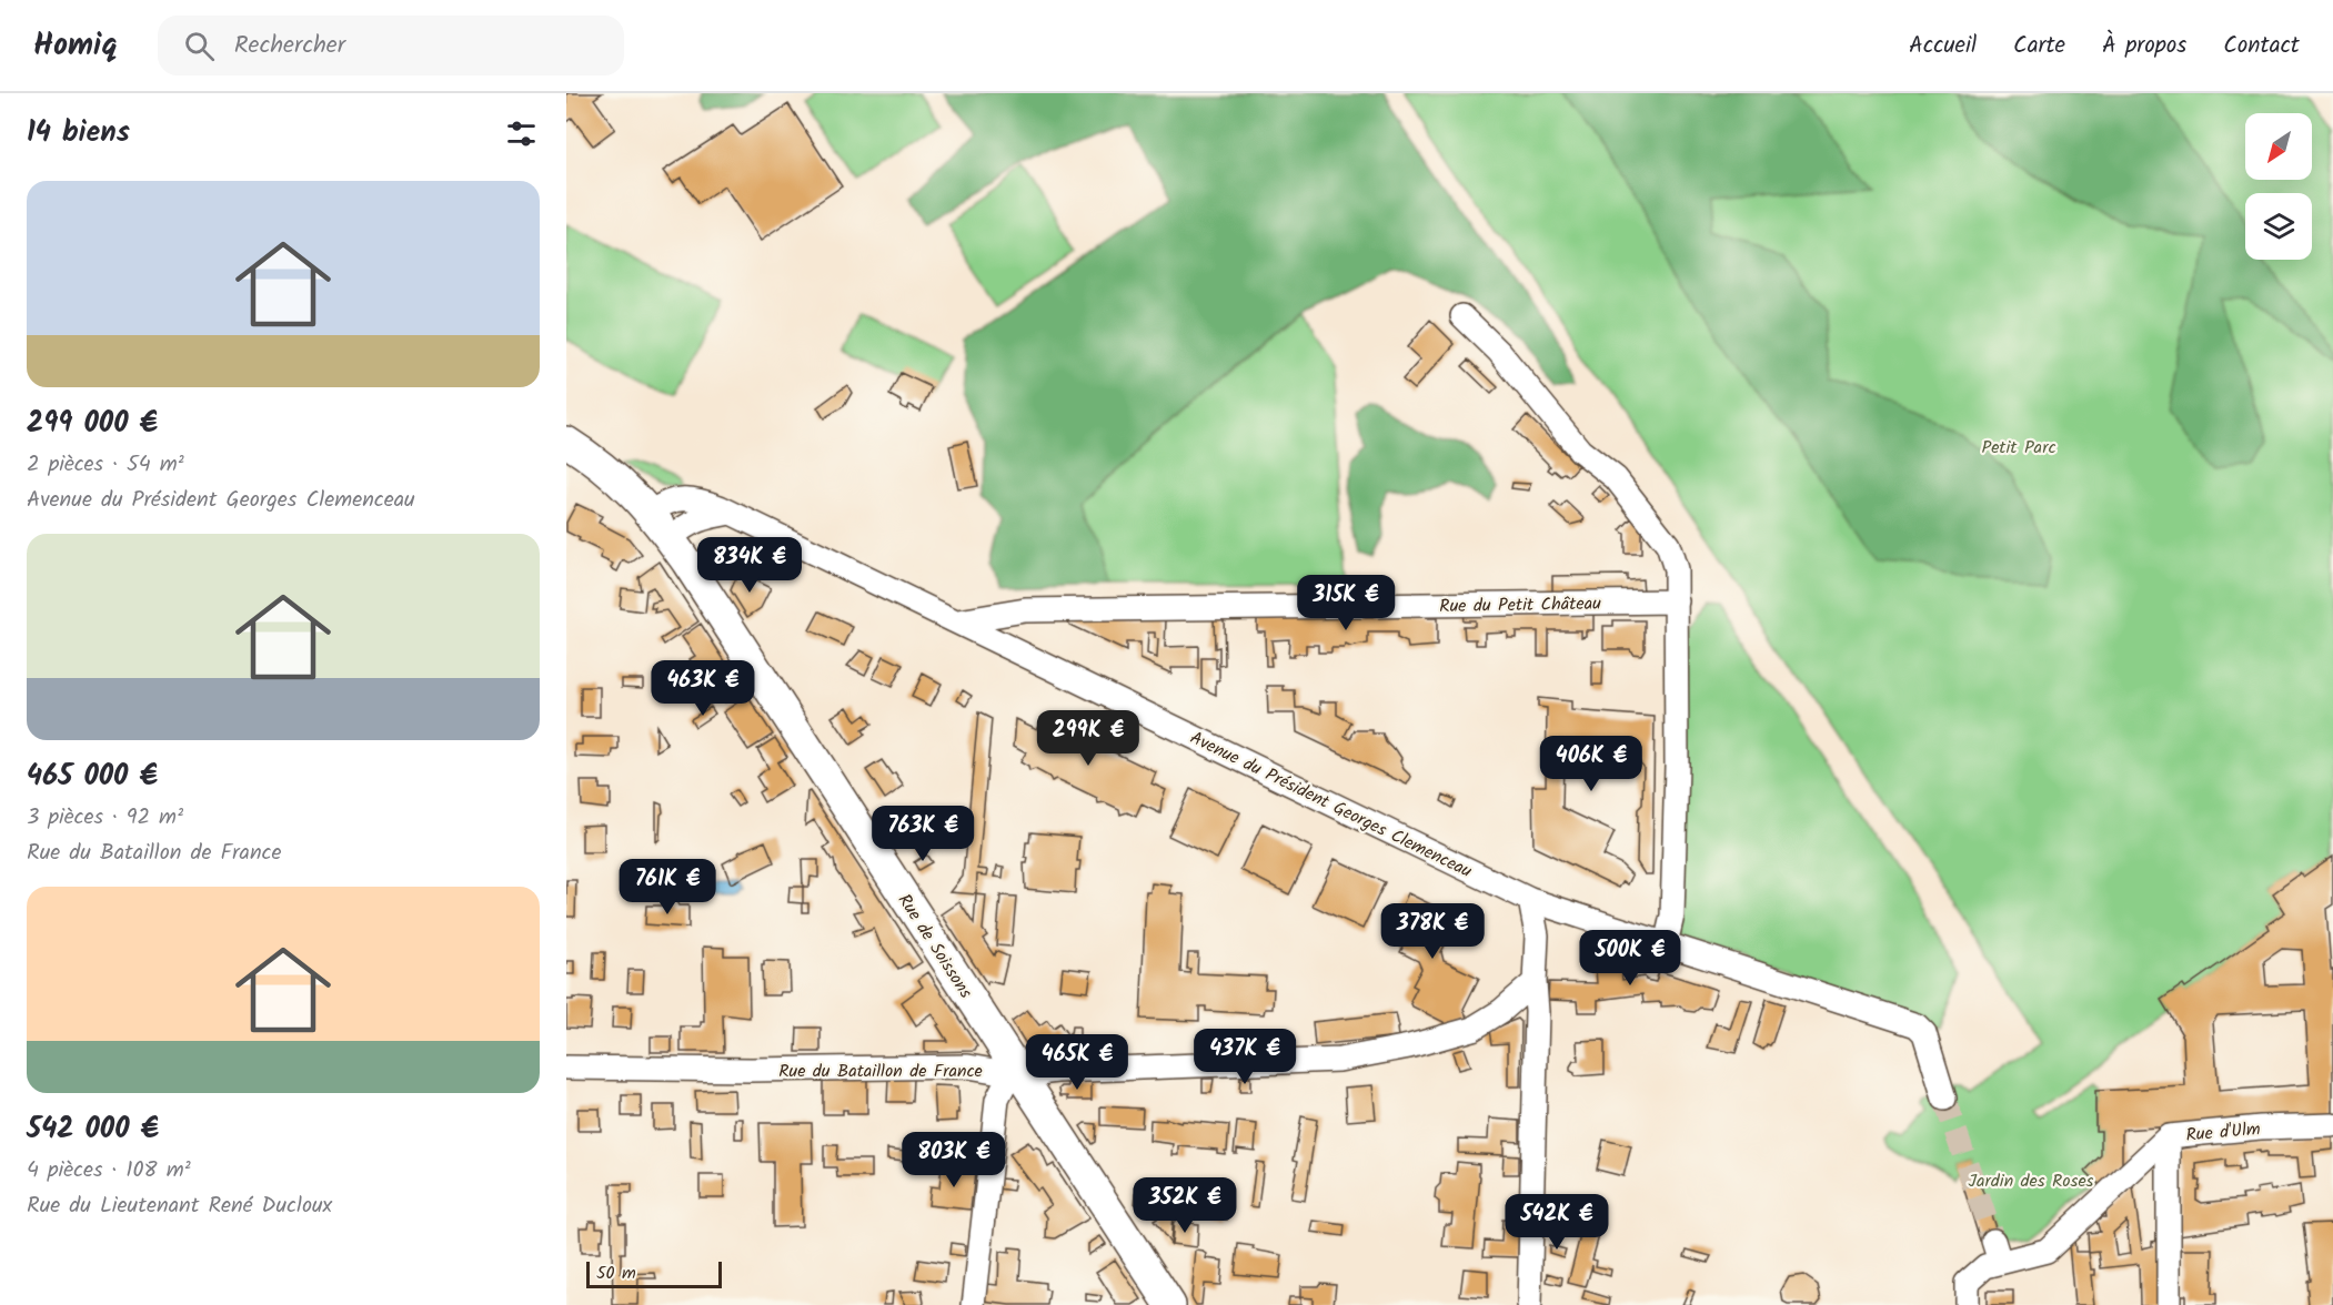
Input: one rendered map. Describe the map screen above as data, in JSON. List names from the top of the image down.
{
  "streets": {
    "main road": ["Rue de Soissons"],
    "street": [
      "Rue du Petit Château",
      "Avenue du Président Georges Clemenceau",
      "Rue du Bataillon de France",
      "Rue d'Ulm"
    ]
  },
  "crossings": [
    ["Rue du Petit Château", "Avenue du Président Georges Clemenceau"],
    ["Avenue du Président Georges Clemenceau", "Rue de Soissons"],
    ["Rue de Soissons", "Rue du Bataillon de France"]
  ],
  "parks": ["Petit Parc", "Jardin des Roses"],
  "scale_bar": "50 m",
  "north": "bottom left",
  "page": {
    "header": "Homiq",
    "search": "Rechercher",
    "nav": [
      "Accueil",
      "Carte",
      "À propos",
      "Contact"
    ],
    "heading": "14 biens",
    "list": [
      {
        "name": "299 000 €",
        "note": "2 pièces · 54 m² · Avenue du Président Georges Clemenceau"
      },
      {
        "name": "465 000 €",
        "note": "3 pièces · 92 m² · Rue du Bataillon de France"
      },
      {
        "name": "542 000 €",
        "note": "4 pièces · 108 m² · Rue du Lieutenant René Ducloux"
      }
    ],
    "price": [
      "834K €",
      "315K €",
      "463K €",
      "299K €",
      "406K €",
      "763K €",
      "761K €",
      "378K €",
      "500K €",
      "437K €",
      "465K €",
      "803K €",
      "352K €",
      "542K €"
    ],
    "scale": "50 m"
  }
}
